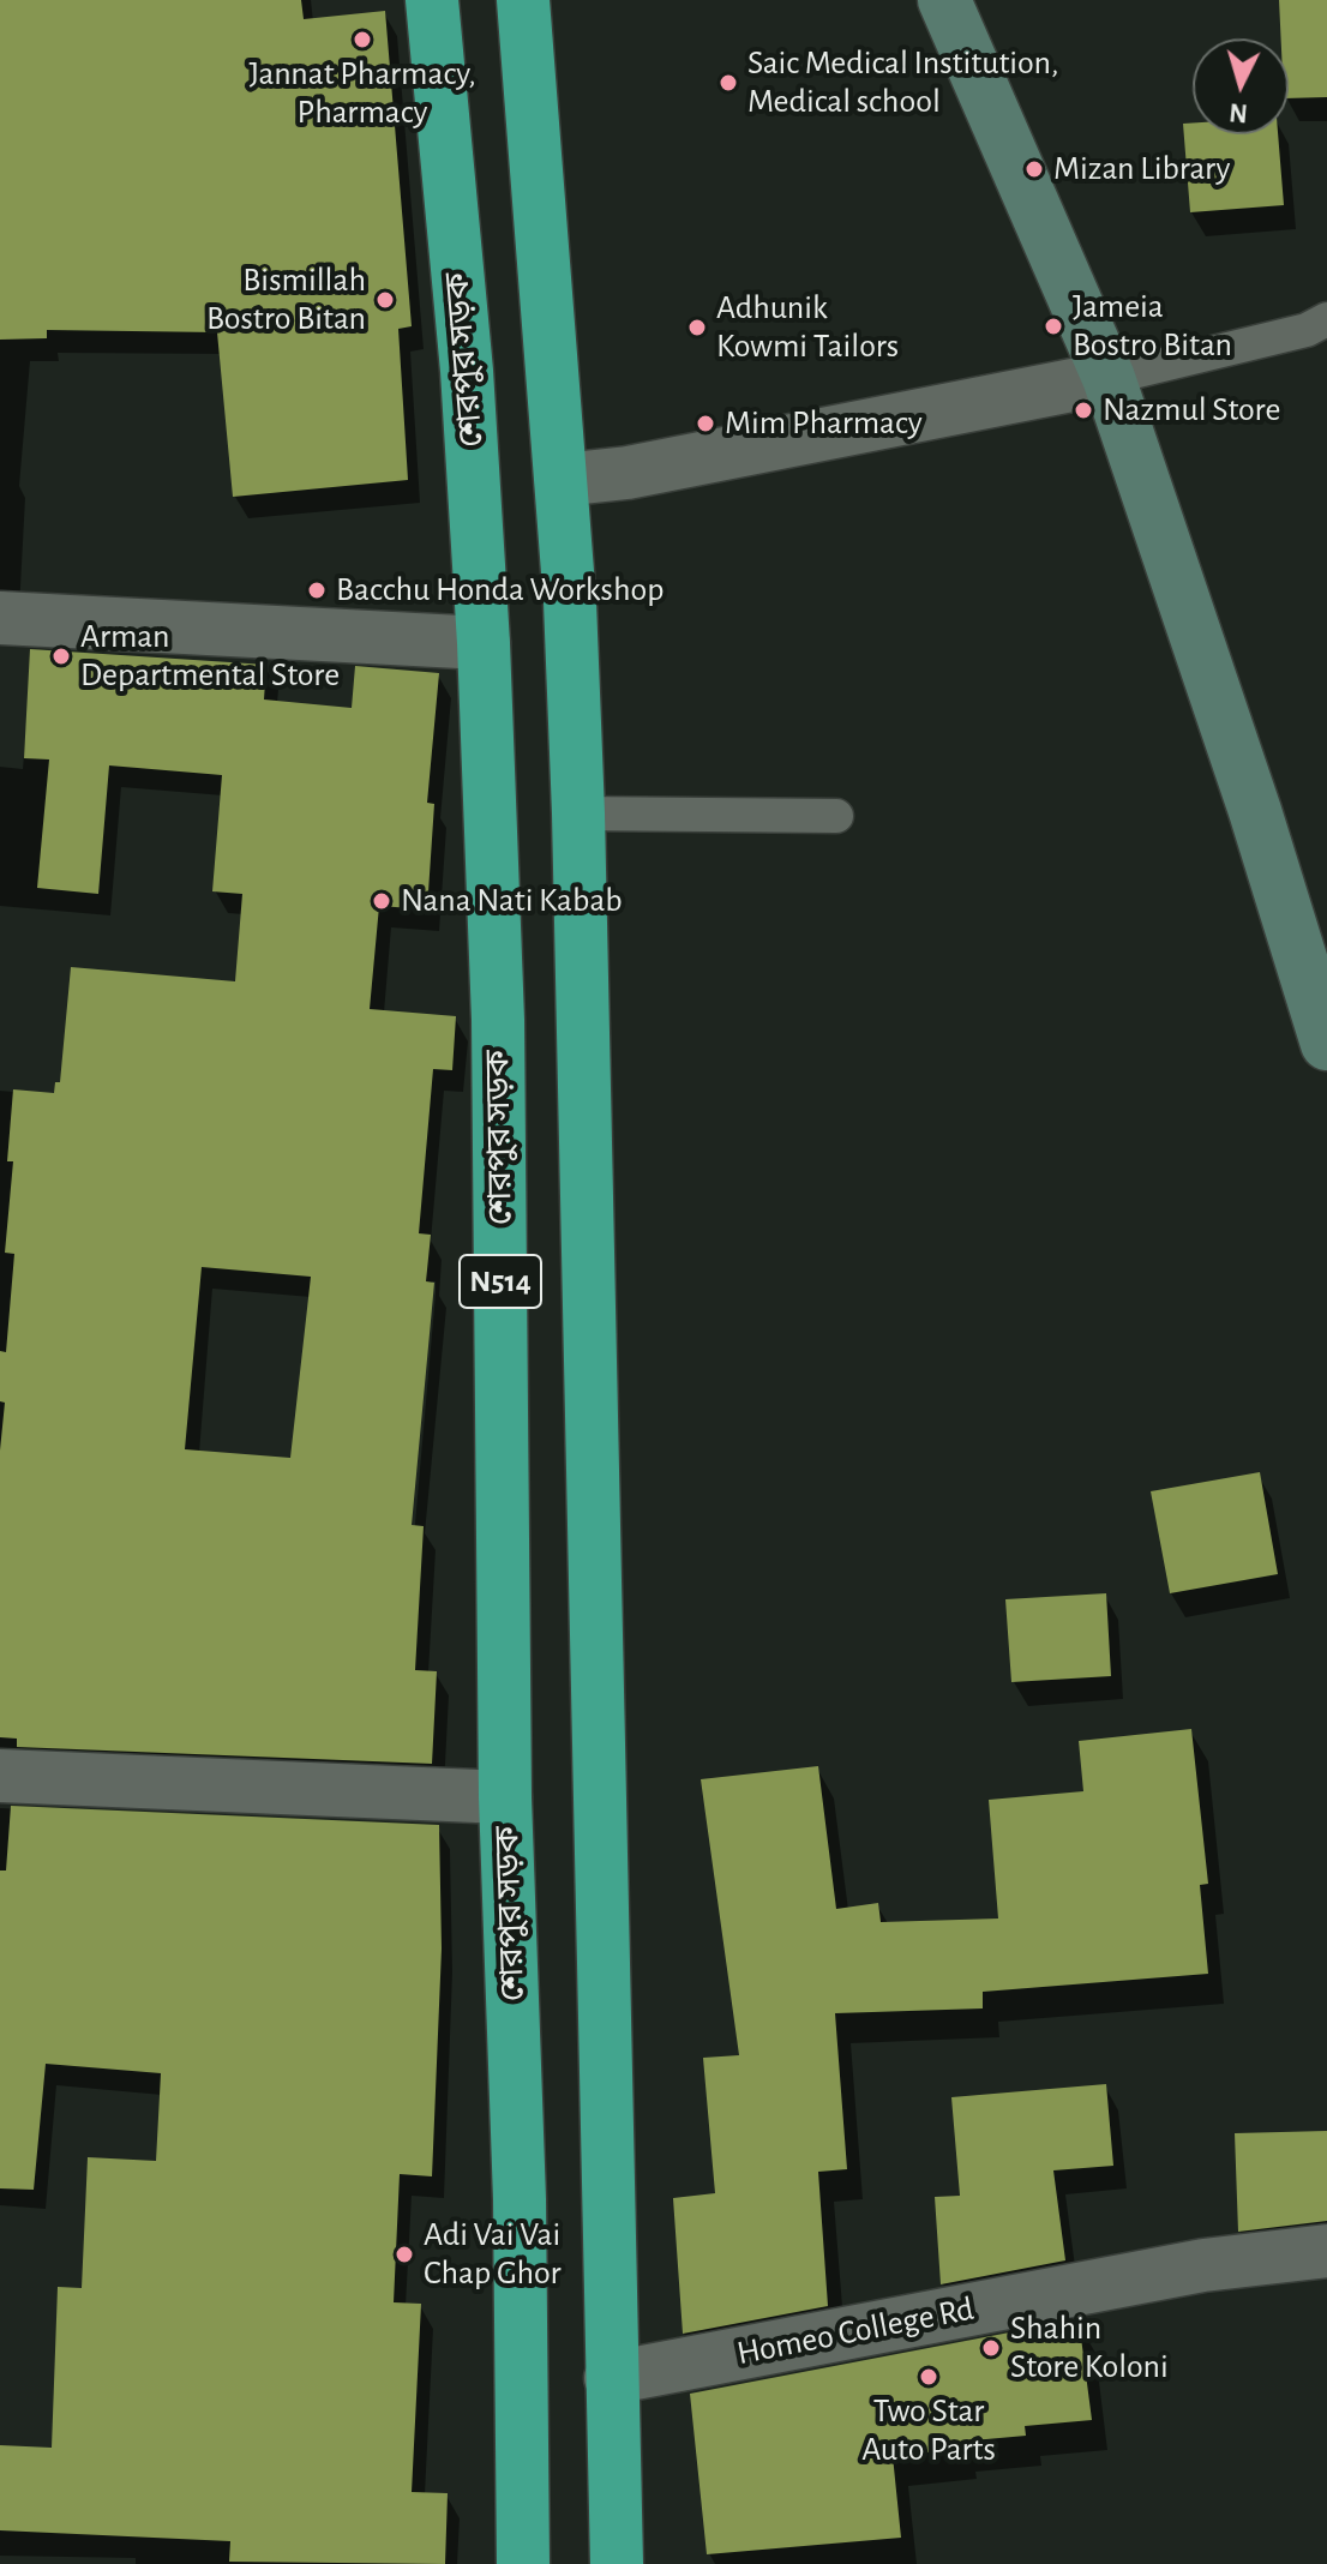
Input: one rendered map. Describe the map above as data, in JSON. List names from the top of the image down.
{
  "streets": {
    "highway": ["শেরপুর সড়ক", "N514"],
    "street": ["Homeo College Rd"]
  },
  "crossings": [
    ["N514", "Homeo College Rd"]
  ],
  "places": [
    "Jannat Pharmacy, Pharmacy",
    "Saic Medical Institution, Medical school",
    "Mizan Library",
    "Bismillah Bostro Bitan",
    "Jameia Bostro Bitan",
    "Adhunik Kowmi Tailors",
    "Nazmul Store",
    "Mim Pharmacy",
    "Bacchu Honda Workshop",
    "Arman Departmental Store",
    "Nana Nati Kabab",
    "Adi Vai Vai Chap Ghor",
    "Shahin Store Koloni",
    "Two Star Auto Parts"
  ],
  "north": "bottom"
}
